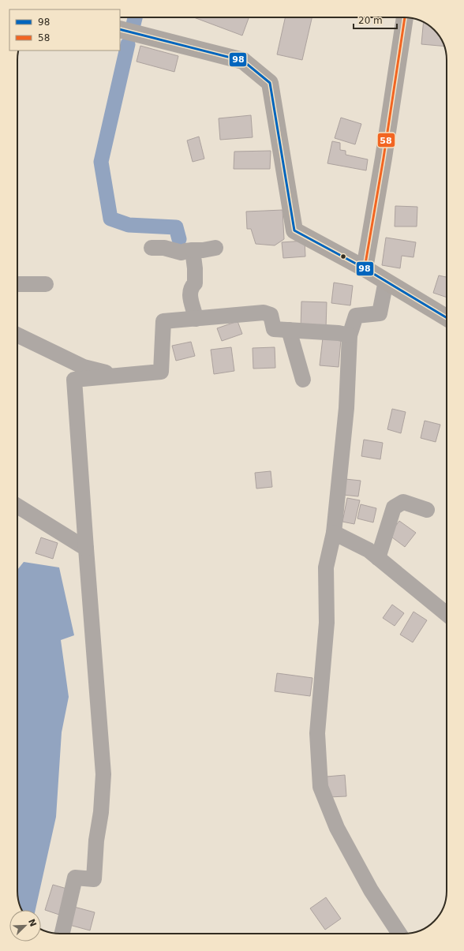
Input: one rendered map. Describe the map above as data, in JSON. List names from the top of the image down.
{
  "lines": ["transit line 58", "transit line 98"],
  "legend": ["98", "58"],
  "scale_bar": "20 m",
  "north": "top right"
}
